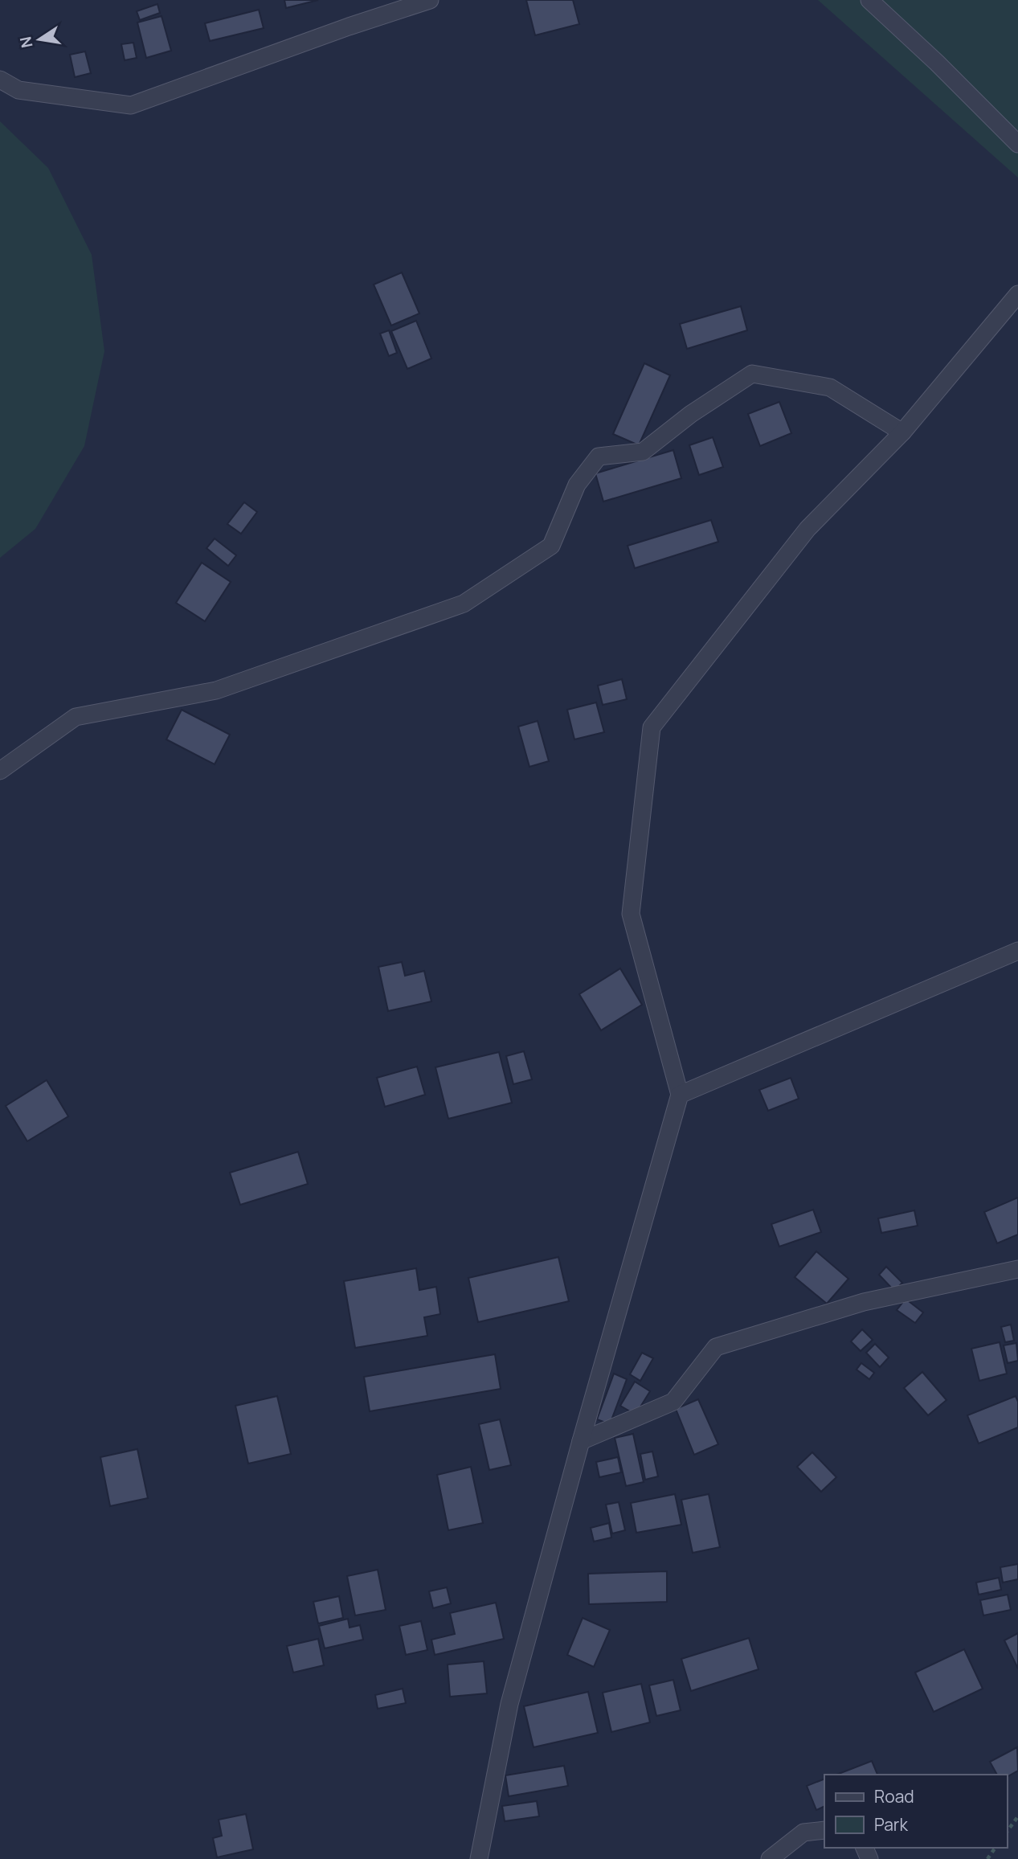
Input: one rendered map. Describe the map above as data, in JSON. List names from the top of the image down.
{
  "legend": ["Road", "Park"],
  "north": "left"
}
